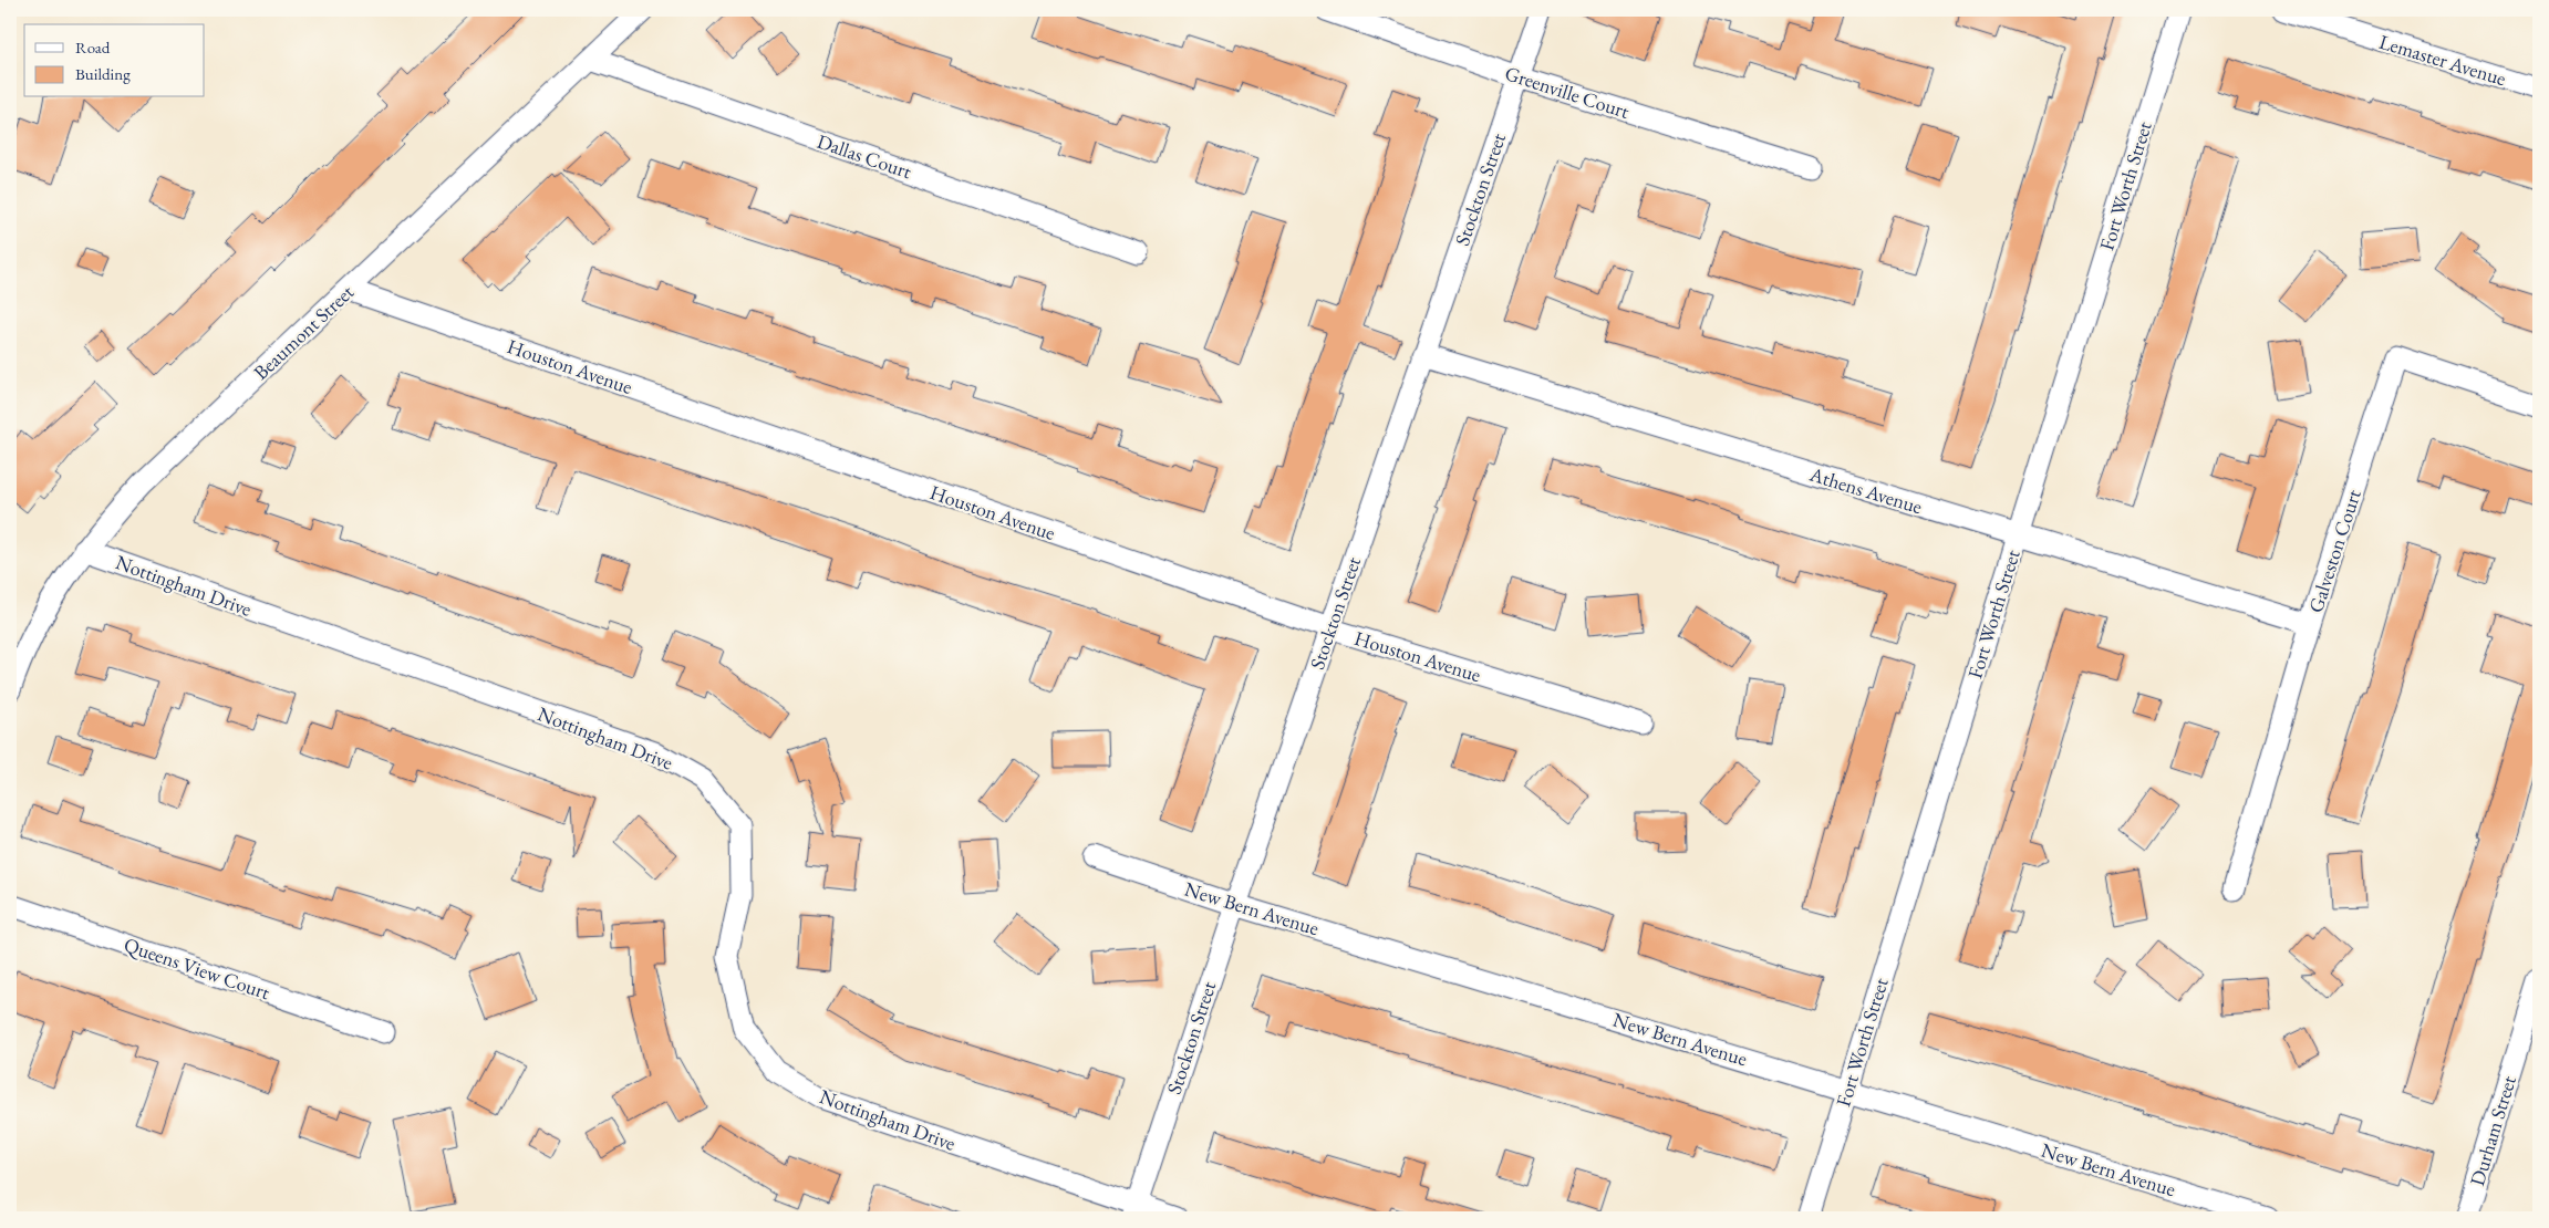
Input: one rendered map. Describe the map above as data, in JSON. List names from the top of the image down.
{
  "streets": {
    "street": [
      "Lemaster Avenue",
      "Greenville Court",
      "Dallas Court",
      "Fort Worth Street",
      "Stockton Street",
      "Beaumont Street",
      "Houston Avenue",
      "Athens Avenue",
      "Galveston Court",
      "Nottingham Drive",
      "New Bern Avenue",
      "Queens View Court",
      "Durham Street"
    ]
  },
  "crossings": [
    ["Greenville Court", "Stockton Street"],
    ["Dallas Court", "Beaumont Street"],
    ["Fort Worth Street", "Athens Avenue"],
    ["Fort Worth Street", "New Bern Avenue"],
    ["Stockton Street", "Houston Avenue"],
    ["Stockton Street", "Athens Avenue"],
    ["Stockton Street", "Nottingham Drive"],
    ["Stockton Street", "New Bern Avenue"],
    ["Beaumont Street", "Houston Avenue"],
    ["Beaumont Street", "Nottingham Drive"],
    ["Athens Avenue", "Galveston Court"]
  ],
  "legend": ["Road", "Building"]
}
